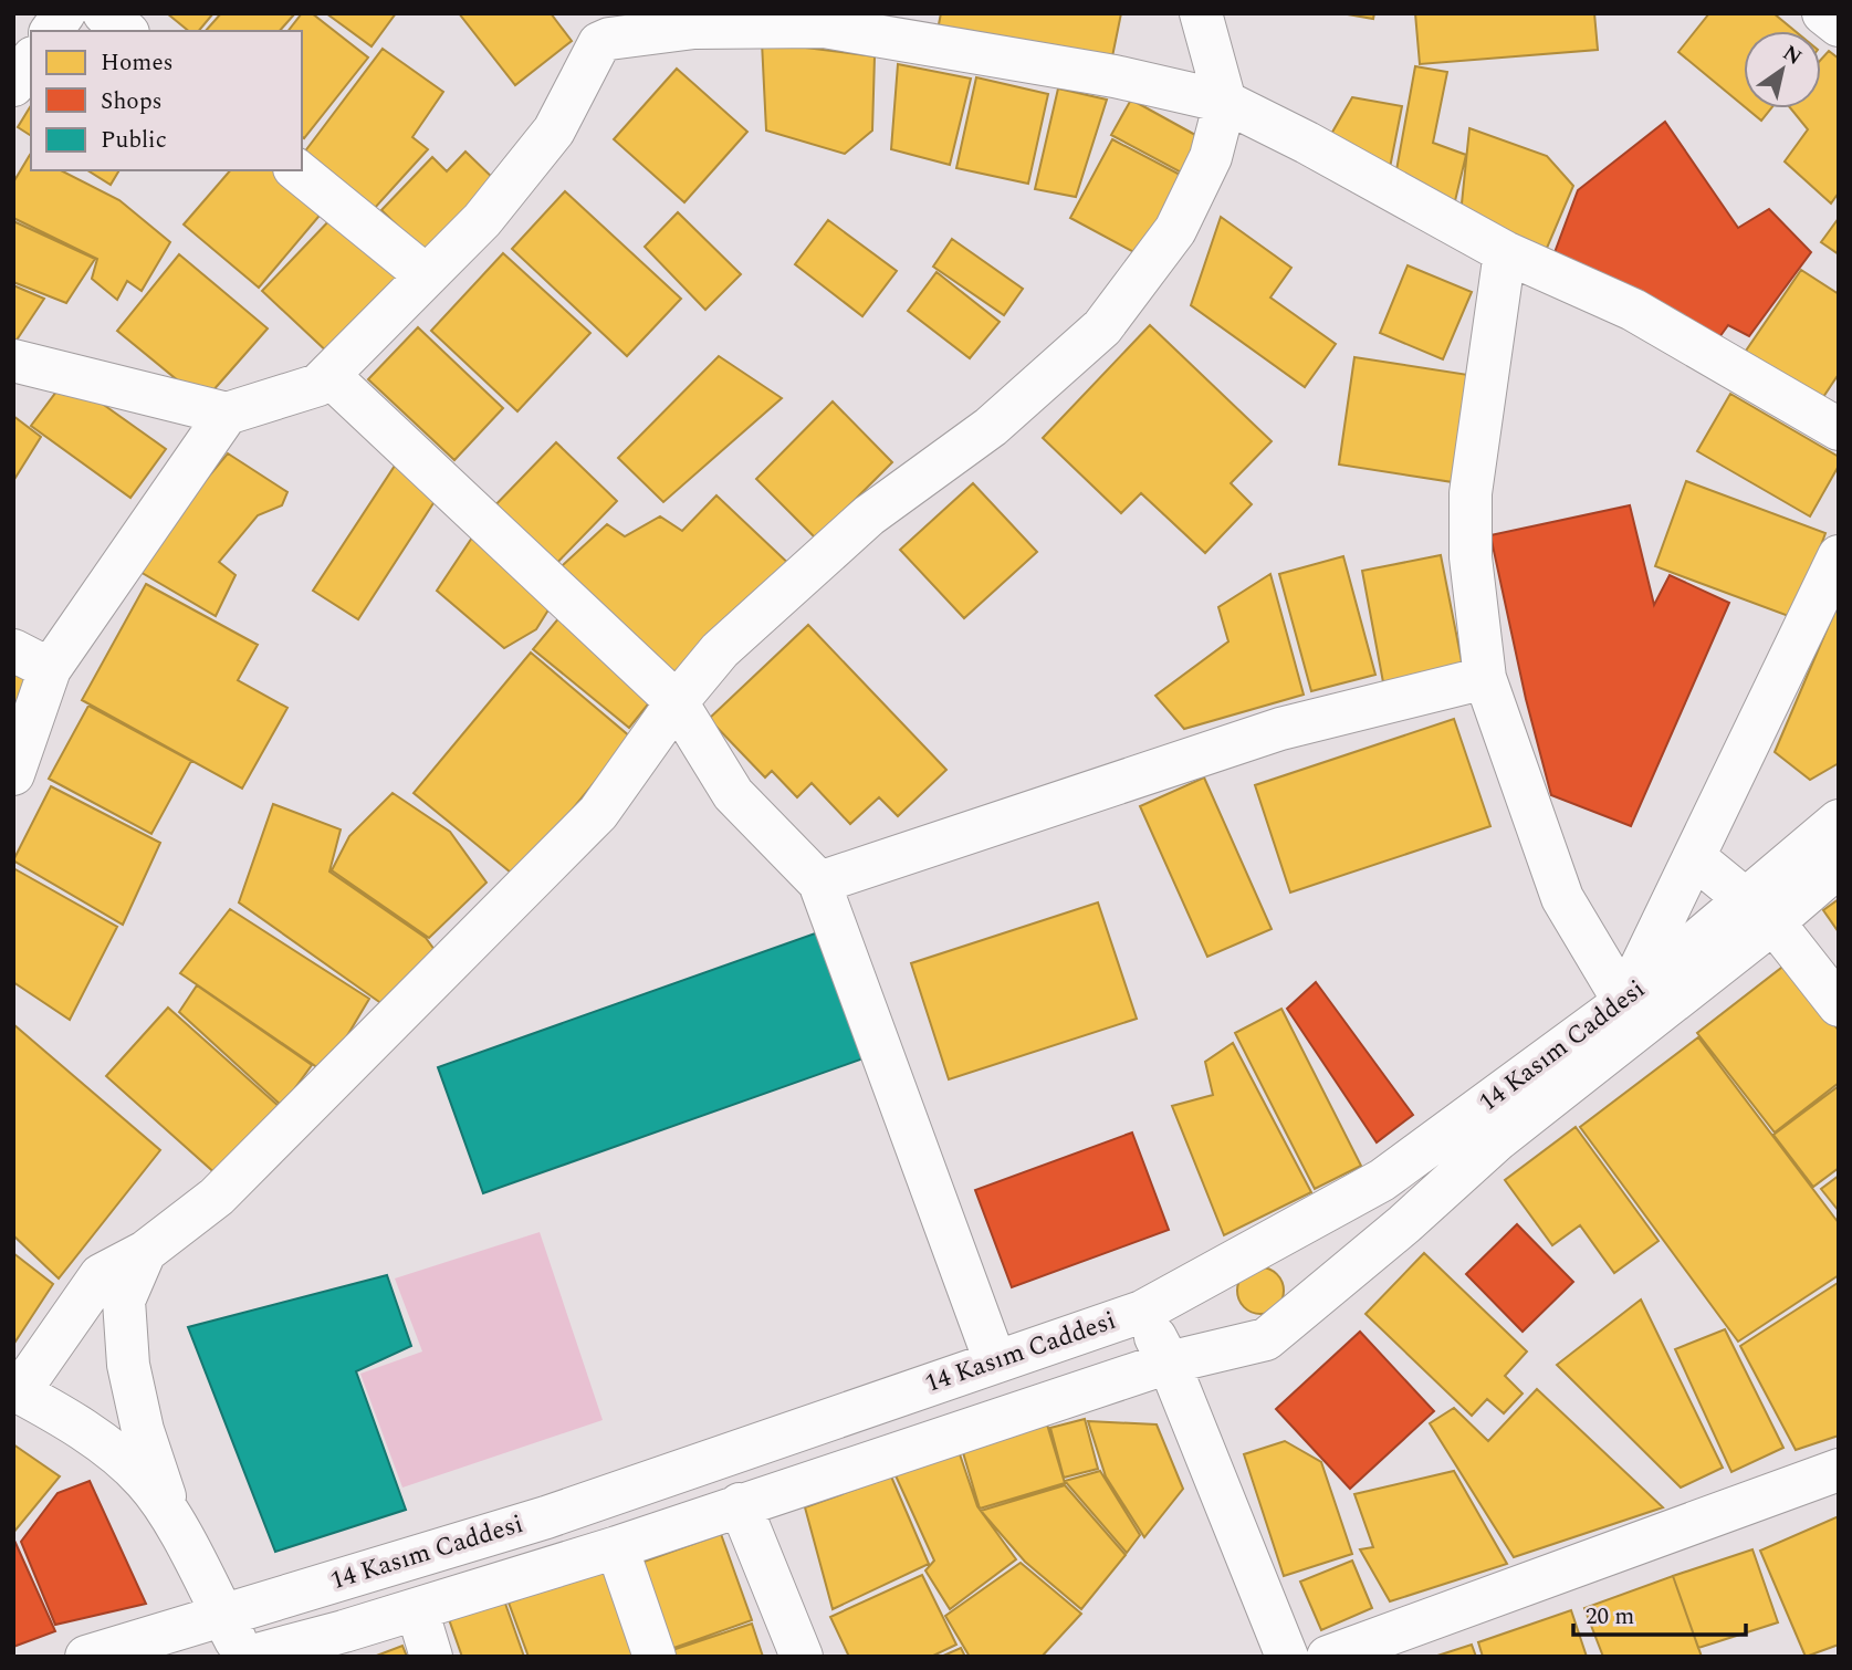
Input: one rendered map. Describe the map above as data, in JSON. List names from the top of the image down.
{
  "streets": {
    "street": ["14 Kasım Caddesi"]
  },
  "legend": ["Homes", "Shops", "Public"],
  "scale_bar": "20 m",
  "north": "top right"
}
